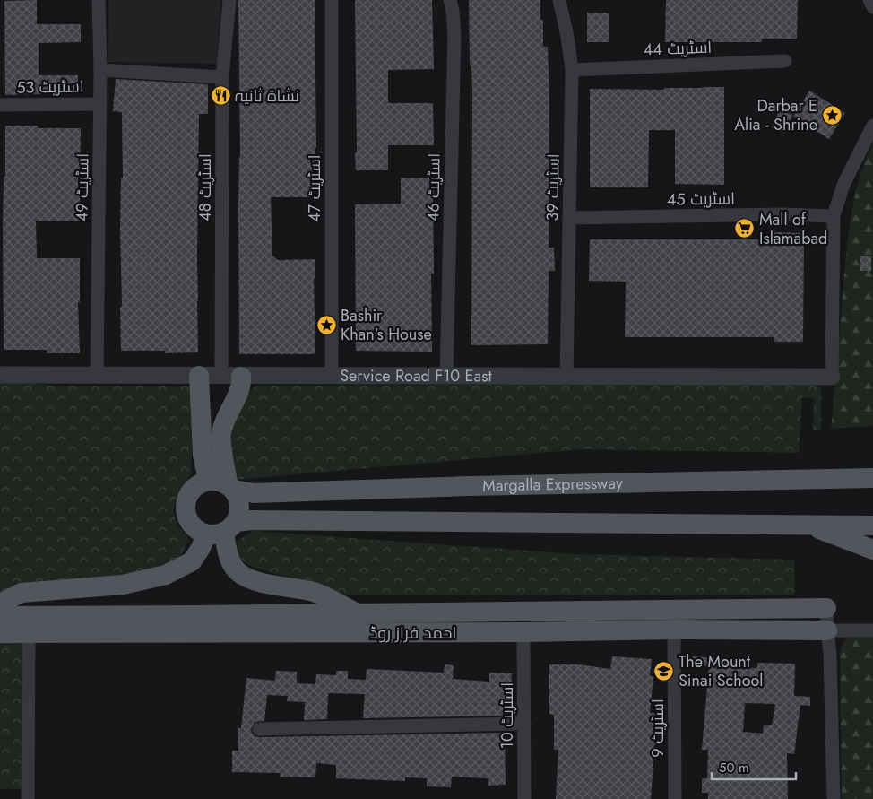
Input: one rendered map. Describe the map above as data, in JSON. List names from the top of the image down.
{
  "streets": {
    "main road": ["Margalla Expressway", "احمد فراز روڈ"],
    "street": [
      "اسٹریٹ 44",
      "اسٹریٹ 53",
      "اسٹریٹ 49",
      "اسٹریٹ 48",
      "اسٹریٹ 46",
      "اسٹریٹ 39",
      "اسٹریٹ 47",
      "اسٹریٹ 45",
      "Service Road F10 East",
      "اسٹریٹ 10",
      "اسٹریٹ 9"
    ]
  },
  "crossings": [
    ["اسٹریٹ 44", "اسٹریٹ 39"],
    ["اسٹریٹ 53", "اسٹریٹ 49"],
    ["اسٹریٹ 49", "Service Road F10 East"],
    ["اسٹریٹ 48", "Service Road F10 East"],
    ["اسٹریٹ 46", "Service Road F10 East"],
    ["اسٹریٹ 39", "اسٹریٹ 45"],
    ["اسٹریٹ 39", "Service Road F10 East"],
    ["اسٹریٹ 47", "Service Road F10 East"],
    ["احمد فراز روڈ", "اسٹریٹ 10"],
    ["احمد فراز روڈ", "اسٹریٹ 9"]
  ],
  "places": {
    "restaurant": ["نشاۃ ثانیہ"],
    "place": ["Darbar E Alia - Shrine", "Bashir Khan's House"],
    "supermarket": ["Mall of Islamabad"],
    "school or university": ["The Mount Sinai School"]
  },
  "scale_bar": "50 m"
}
